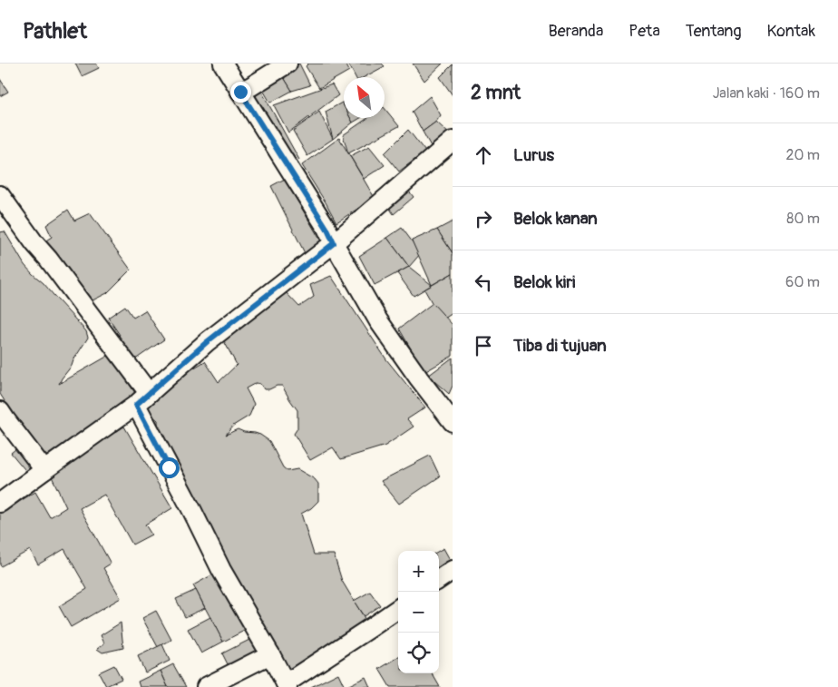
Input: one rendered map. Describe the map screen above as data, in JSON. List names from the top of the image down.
{
  "north": "top left",
  "page": {
    "header": "Pathlet",
    "nav": [
      "Beranda",
      "Peta",
      "Tentang",
      "Kontak"
    ],
    "heading": ["2 mnt", "Jalan kaki · 160 m"],
    "list": [
      ["Lurus", "20 m"],
      ["Belok kanan", "80 m"],
      ["Belok kiri", "60 m"],
      "Tiba di tujuan"
    ],
    "map_buttons": ["+", "−"]
  }
}
